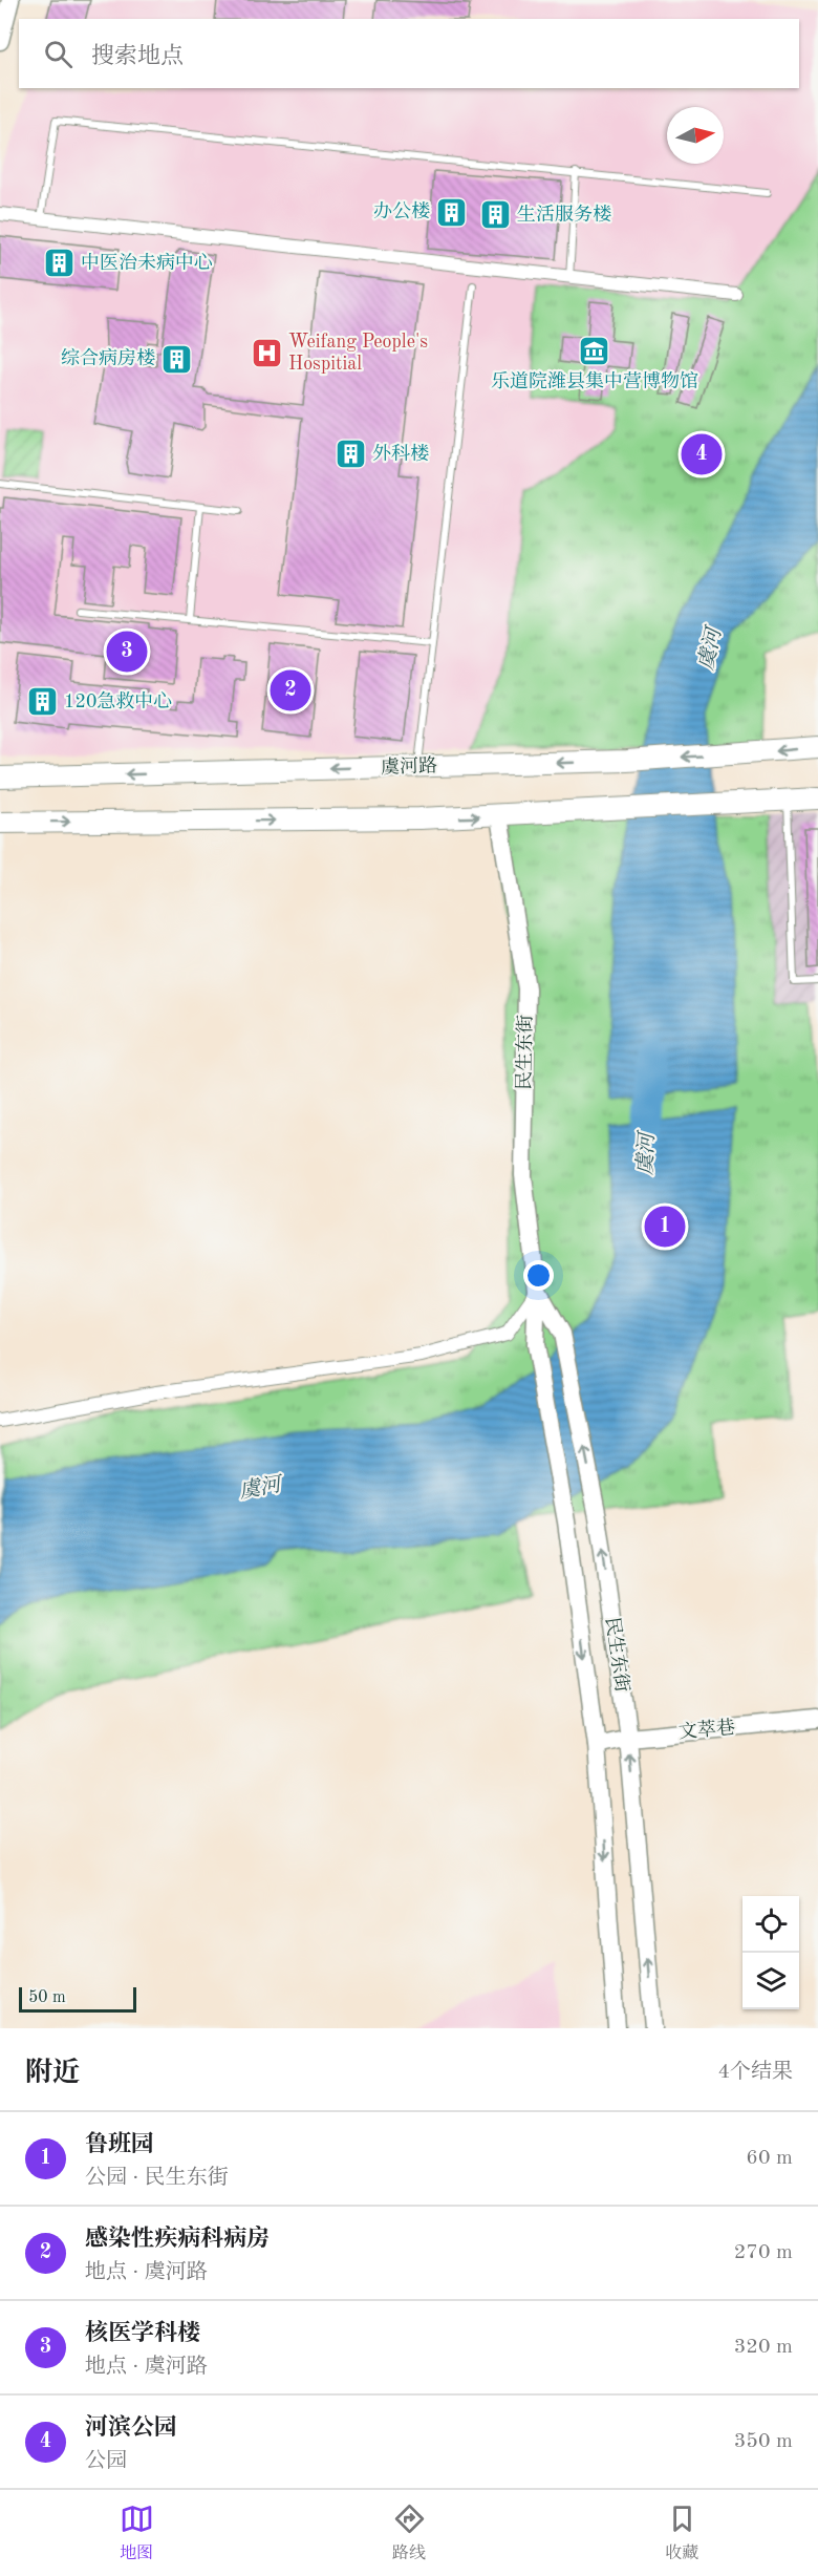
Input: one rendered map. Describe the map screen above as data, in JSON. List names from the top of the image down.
{
  "streets": {
    "main road": ["虞河路"],
    "street": ["民生东街", "文萃巷"]
  },
  "crossings": [
    ["民生东街", "文萃巷"]
  ],
  "water": ["虞河"],
  "places": {
    "building": [
      "办公楼",
      "生活服务楼",
      "中医治未病中心",
      "综合病房楼",
      "外科楼",
      "120急救中心"
    ],
    "museum": ["乐道院潍县集中营博物馆"],
    "hospital": ["Weifang People's Hospitial"]
  },
  "scale_bar": "50 m",
  "north": "right",
  "page": {
    "search": "搜索地点",
    "pins": [
      "4",
      "3",
      "2",
      "1"
    ],
    "scale": "50 m",
    "heading": ["附近", "4个结果"],
    "list": [
      {
        "mark": "1",
        "name": "鲁班园",
        "note": "公园 · 民生东街",
        "value": "60 m"
      },
      {
        "mark": "2",
        "name": "感染性疾病科病房",
        "note": "地点 · 虞河路",
        "value": "270 m"
      },
      {
        "mark": "3",
        "name": "核医学科楼",
        "note": "地点 · 虞河路",
        "value": "320 m"
      },
      {
        "mark": "4",
        "name": "河滨公园",
        "note": "公园",
        "value": "350 m"
      }
    ],
    "nav": ["地图", "路线", "收藏"]
  }
}
